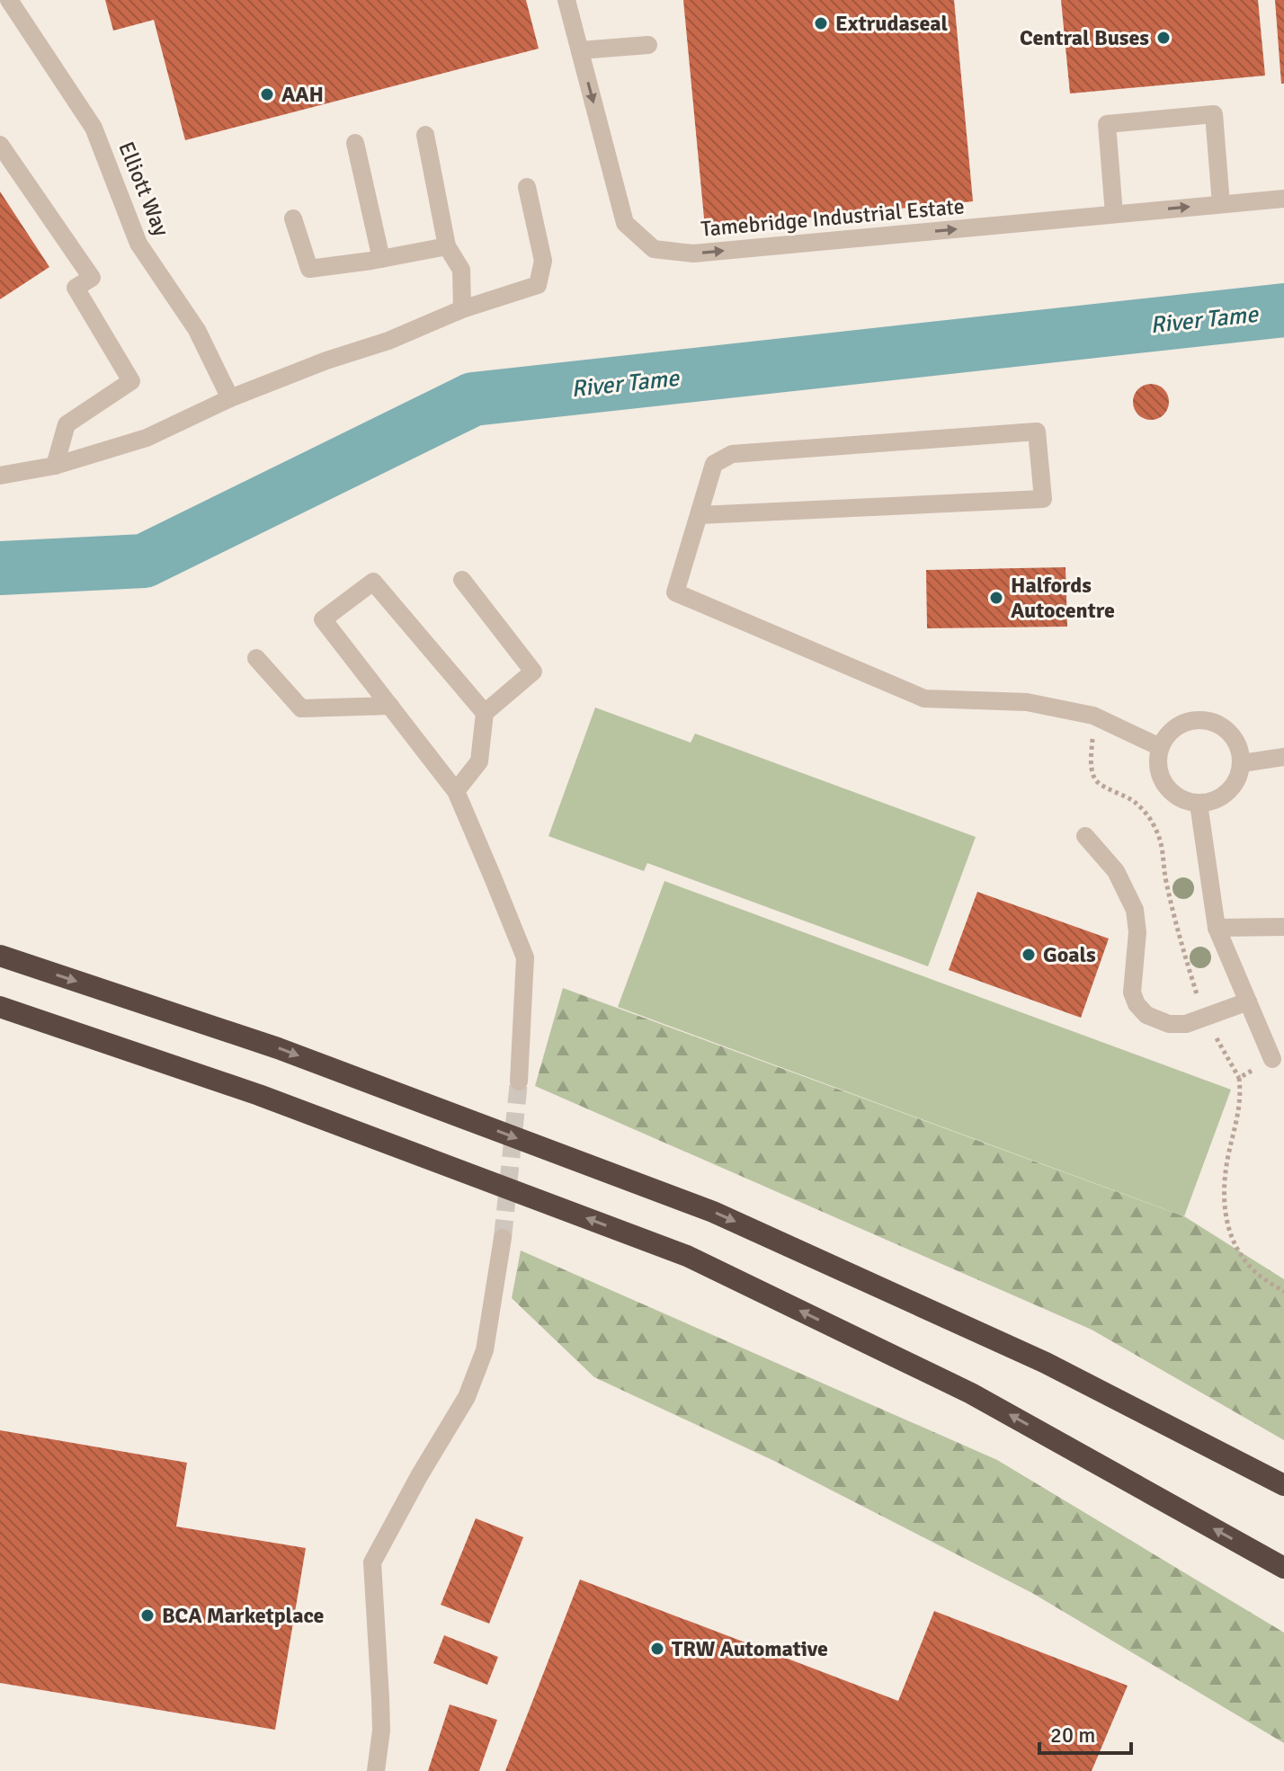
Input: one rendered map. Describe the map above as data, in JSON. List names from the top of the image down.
{
  "streets": {
    "street": ["Elliott Way", "Tamebridge Industrial Estate"]
  },
  "one_way": ["Tamebridge Industrial Estate"],
  "water": ["River Tame"],
  "places": [
    "Extrudaseal",
    "Central Buses",
    "AAH",
    "Halfords Autocentre",
    "Goals",
    "BCA Marketplace",
    "TRW Automative"
  ],
  "scale_bar": "20 m"
}
